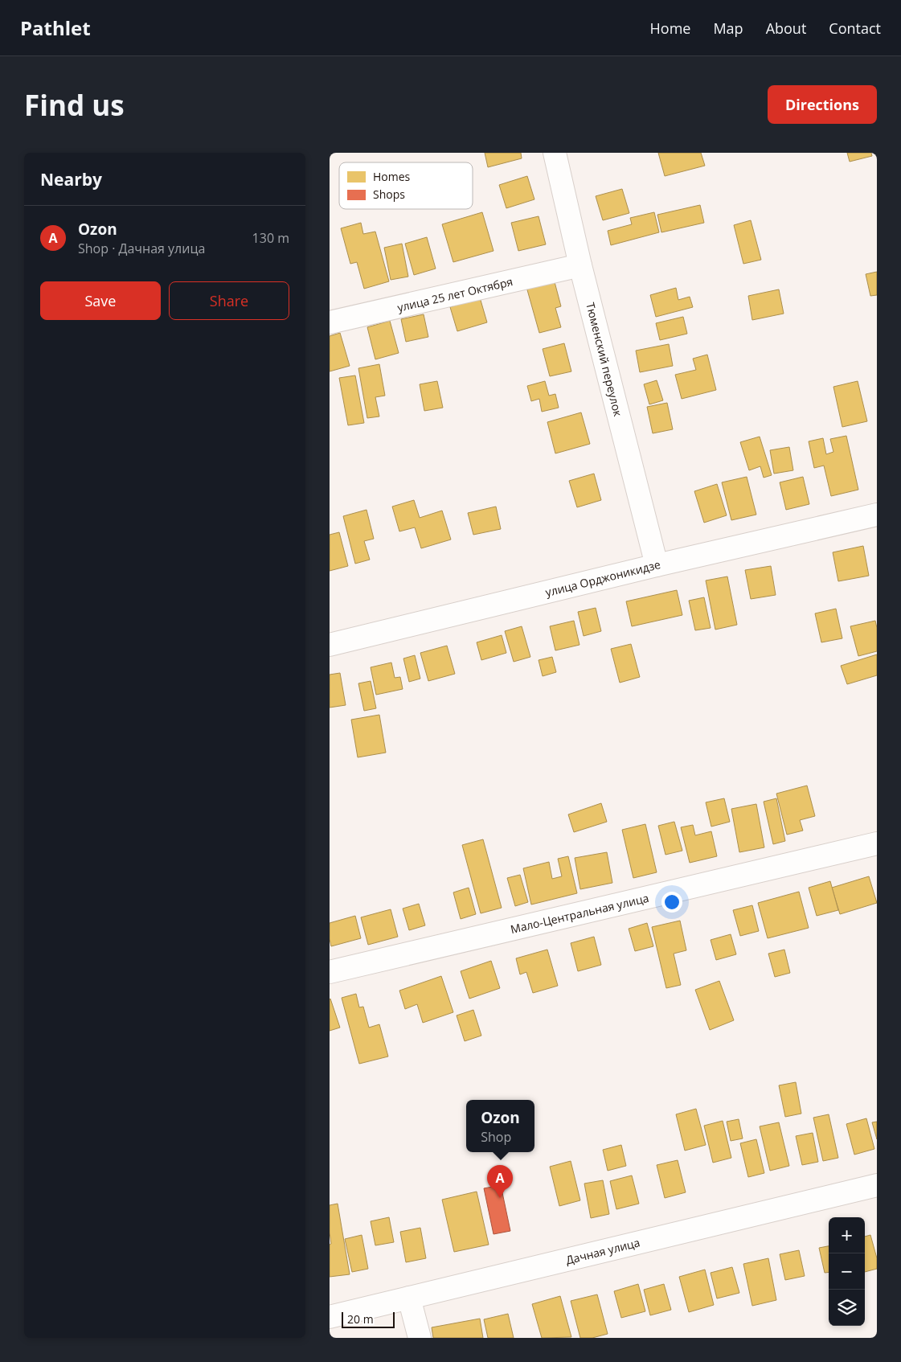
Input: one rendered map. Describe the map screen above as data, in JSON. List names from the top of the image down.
{
  "streets": {
    "street": [
      "улица 25 лет Октября",
      "Тюменский переулок",
      "улица Орджоникидзе",
      "Мало-Центральная улица",
      "Дачная улица"
    ]
  },
  "crossings": [
    ["улица 25 лет Октября", "Тюменский переулок"],
    ["Тюменский переулок", "улица Орджоникидзе"]
  ],
  "legend": ["Homes", "Shops"],
  "scale_bar": "20 m",
  "page": {
    "header": "Pathlet",
    "nav": [
      "Home",
      "Map",
      "About",
      "Contact"
    ],
    "buttons": [
      "Directions",
      ["Save", "Share"]
    ],
    "title": "Find us",
    "heading": "Nearby",
    "list": [
      {
        "mark": "A",
        "name": "Ozon",
        "note": "Shop · Дачная улица",
        "value": "130 m"
      }
    ],
    "popup": ["Ozon", "Shop"],
    "pins": "A",
    "map_buttons": ["+", "−"],
    "scale": "20 m"
  }
}
